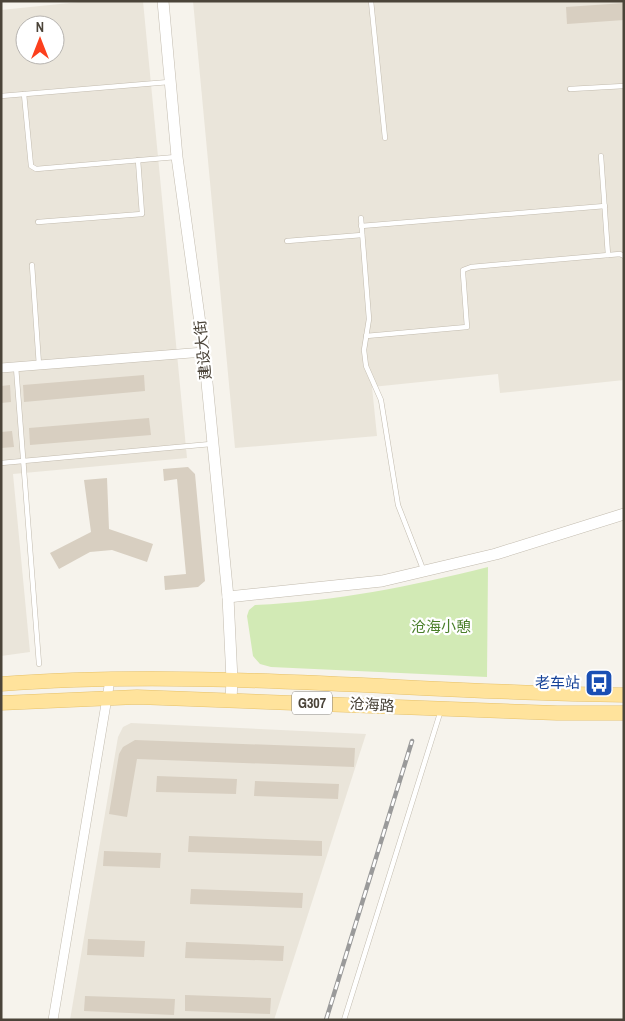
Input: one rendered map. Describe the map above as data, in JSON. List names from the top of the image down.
{
  "streets": {
    "main road": ["G307", "沧海路"],
    "street": ["建设大街"]
  },
  "crossings": [
    ["建设大街", "沧海路"]
  ],
  "parks": ["沧海小憩"],
  "places": {
    "bus stop": ["老车站"]
  },
  "north": "top"
}
